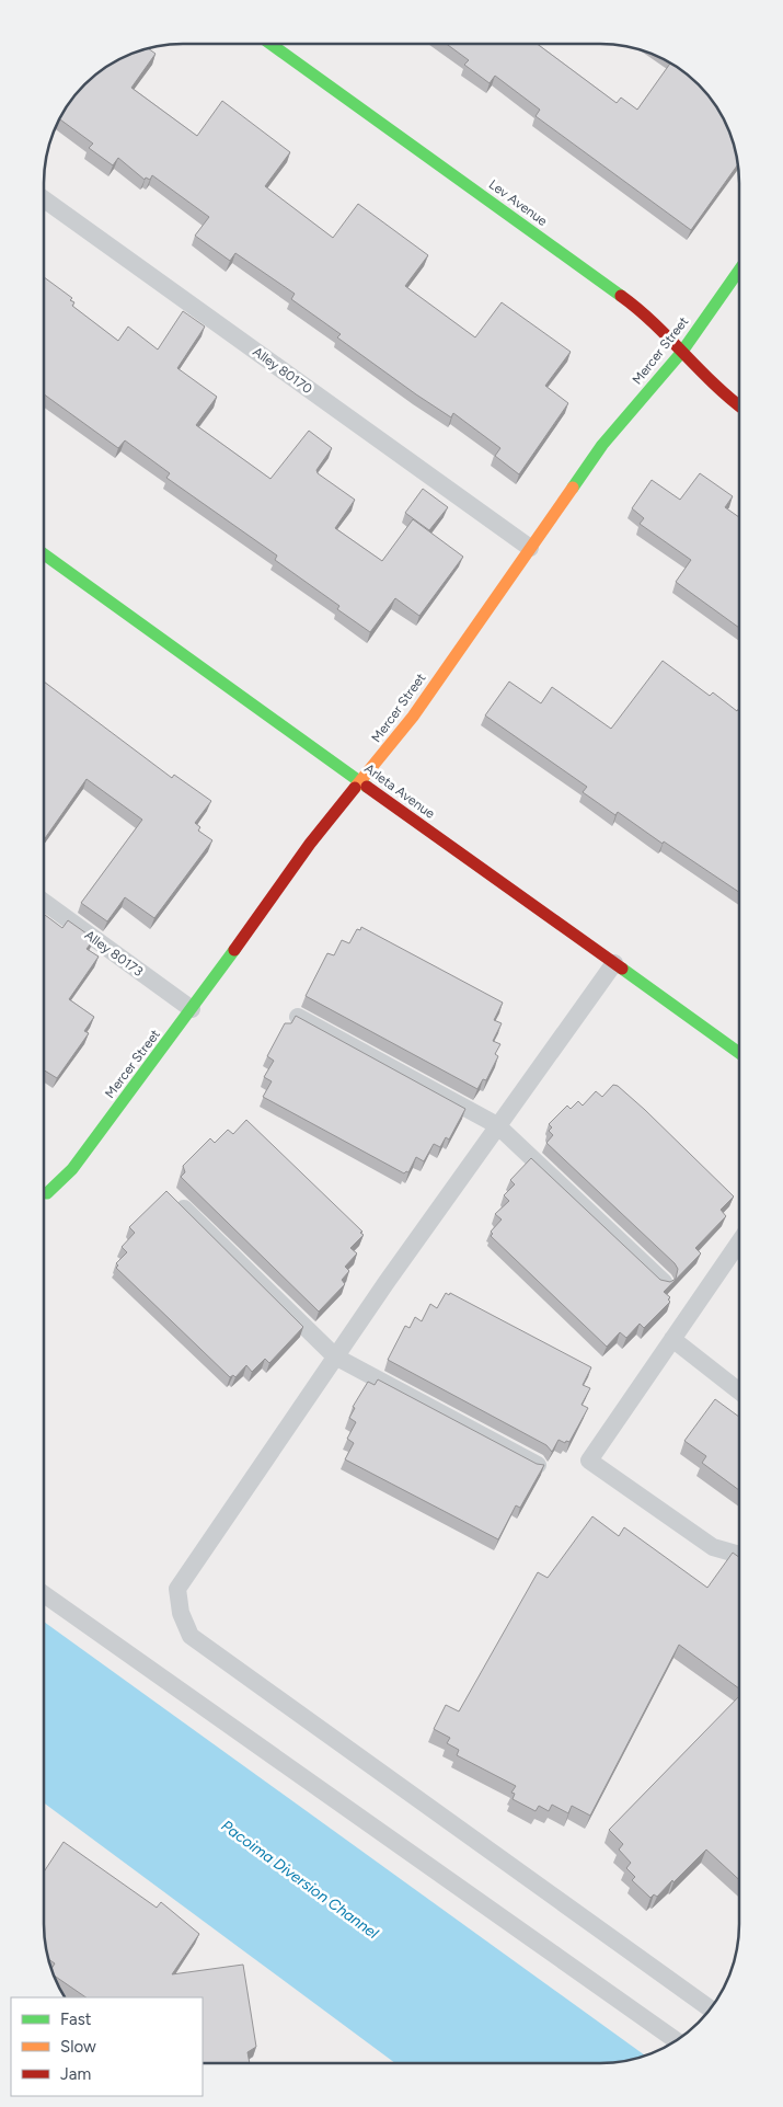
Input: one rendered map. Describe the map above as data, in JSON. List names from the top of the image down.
{
  "streets": {
    "street": ["Lev Avenue", "Mercer Street", "Arleta Avenue"],
    "lane": ["Alley 80170", "Alley 80173"]
  },
  "crossings": [
    ["Lev Avenue", "Mercer Street"],
    ["Mercer Street", "Alley 80170"],
    ["Mercer Street", "Arleta Avenue"],
    ["Mercer Street", "Alley 80173"]
  ],
  "water": ["Pacoima Diversion Channel"],
  "legend": ["Fast", "Slow", "Jam"]
}
